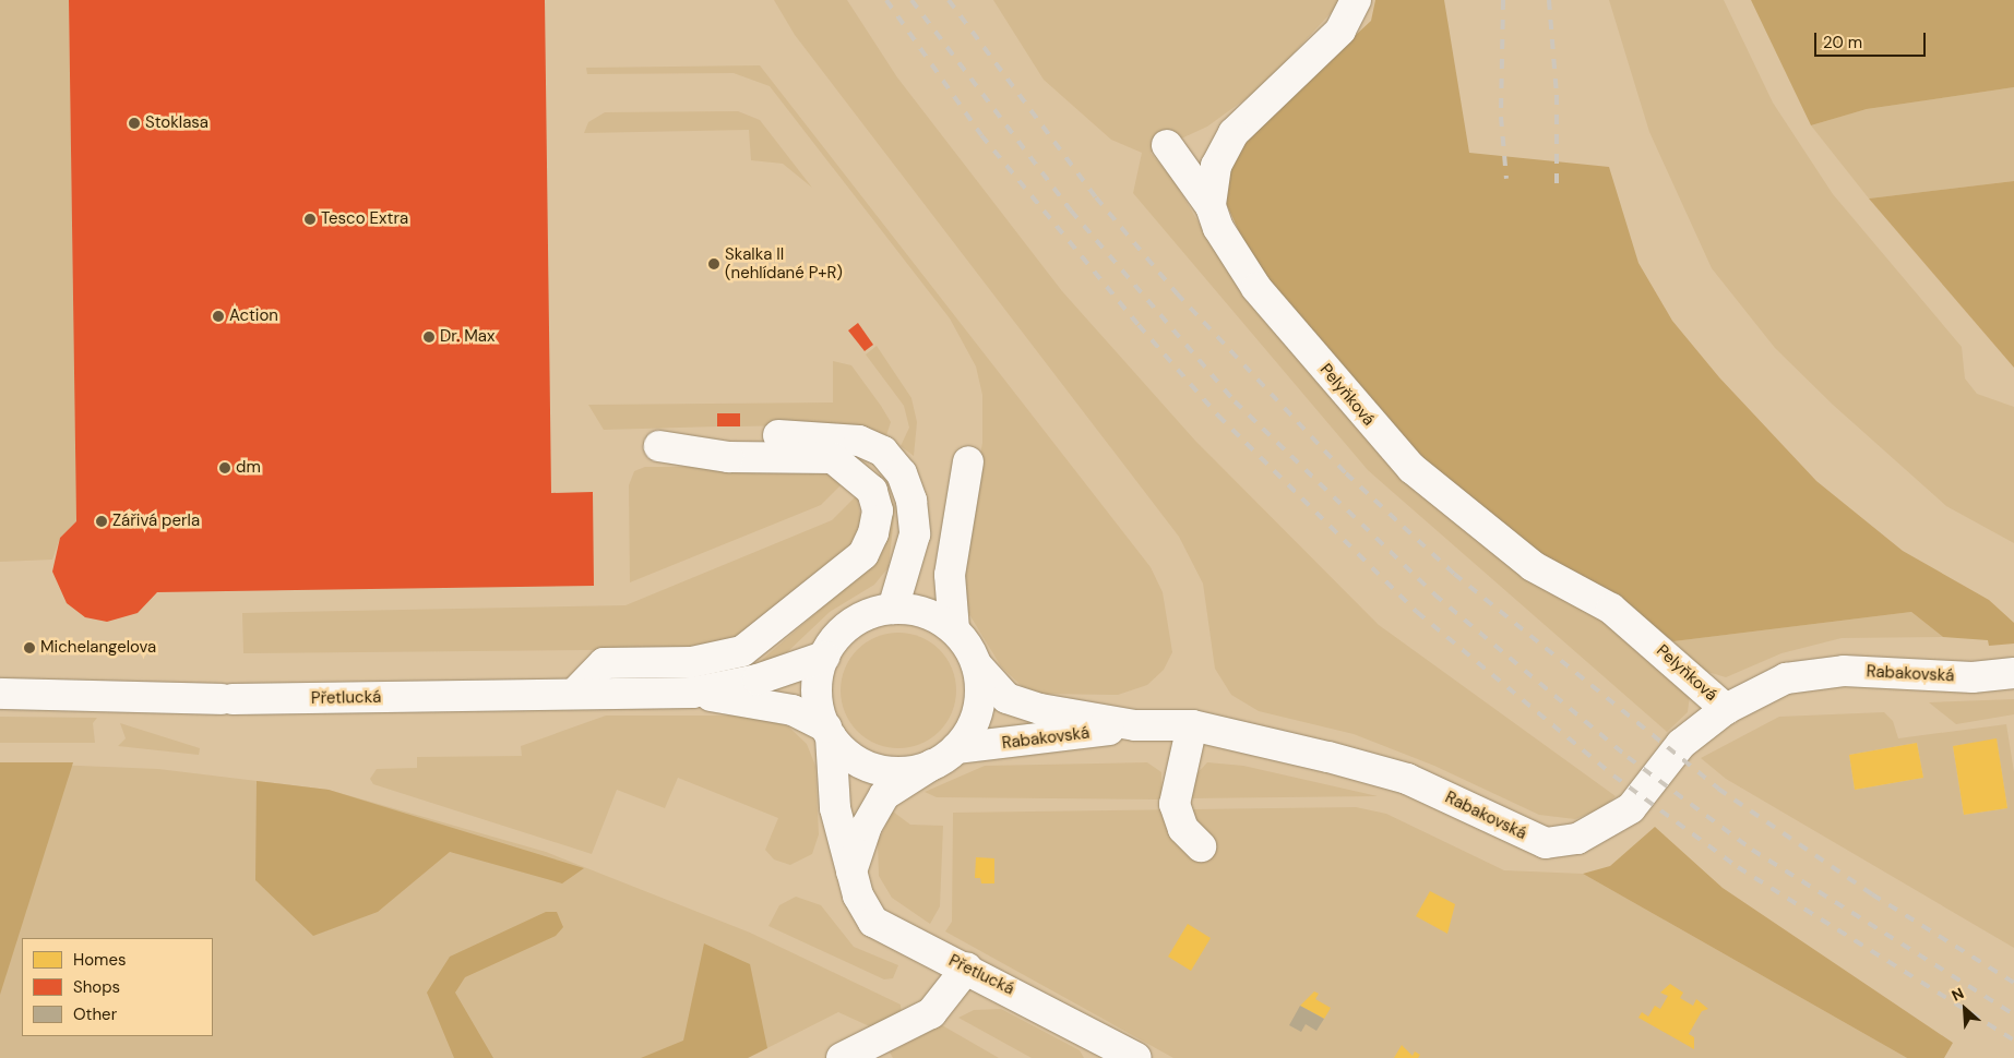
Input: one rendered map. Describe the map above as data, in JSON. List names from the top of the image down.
{
  "streets": {
    "main road": ["Pelyňková", "Rabakovská", "Přetlucká"]
  },
  "crossings": [
    ["Pelyňková", "Rabakovská"],
    ["Rabakovská", "Přetlucká"]
  ],
  "places": [
    "Stoklasa",
    "Tesco Extra",
    "Skalka II (nehlídané P+R)",
    "Action",
    "Dr. Max",
    "dm",
    "Zářivá perla",
    "Michelangelova"
  ],
  "legend": ["Homes", "Shops", "Other"],
  "scale_bar": "20 m",
  "north": "top left"
}
